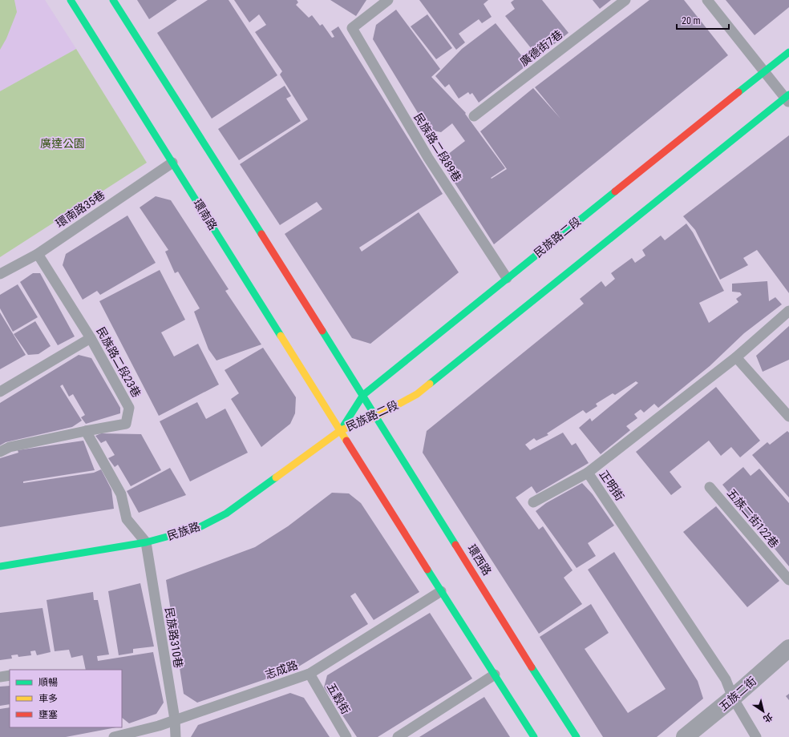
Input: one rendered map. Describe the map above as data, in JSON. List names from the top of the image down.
{
  "streets": {
    "main road": [
      "環南路",
      "民族路二段",
      "民族路",
      "環西路"
    ],
    "street": ["五族二街"],
    "lane": [
      "廣德街7巷",
      "民族路二段89巷",
      "環南路35巷",
      "民族路二段23巷",
      "正明街",
      "五族二街122巷",
      "民族路310巷",
      "志成路",
      "五穀街"
    ]
  },
  "crossings": [
    ["民族路二段89巷", "民族路二段"],
    ["環南路35巷", "環南路"],
    ["環南路35巷", "民族路二段23巷"],
    ["環南路", "民族路二段"],
    ["環南路", "民族路"],
    ["民族路二段", "民族路"],
    ["民族路二段", "環西路"],
    ["正明街", "五族二街"],
    ["民族路", "民族路310巷"],
    ["民族路310巷", "志成路"],
    ["志成路", "五穀街"]
  ],
  "parks": ["廣達公園"],
  "legend": ["順暢", "車多", "壅塞"],
  "scale_bar": "20 m",
  "north": "bottom right"
}
